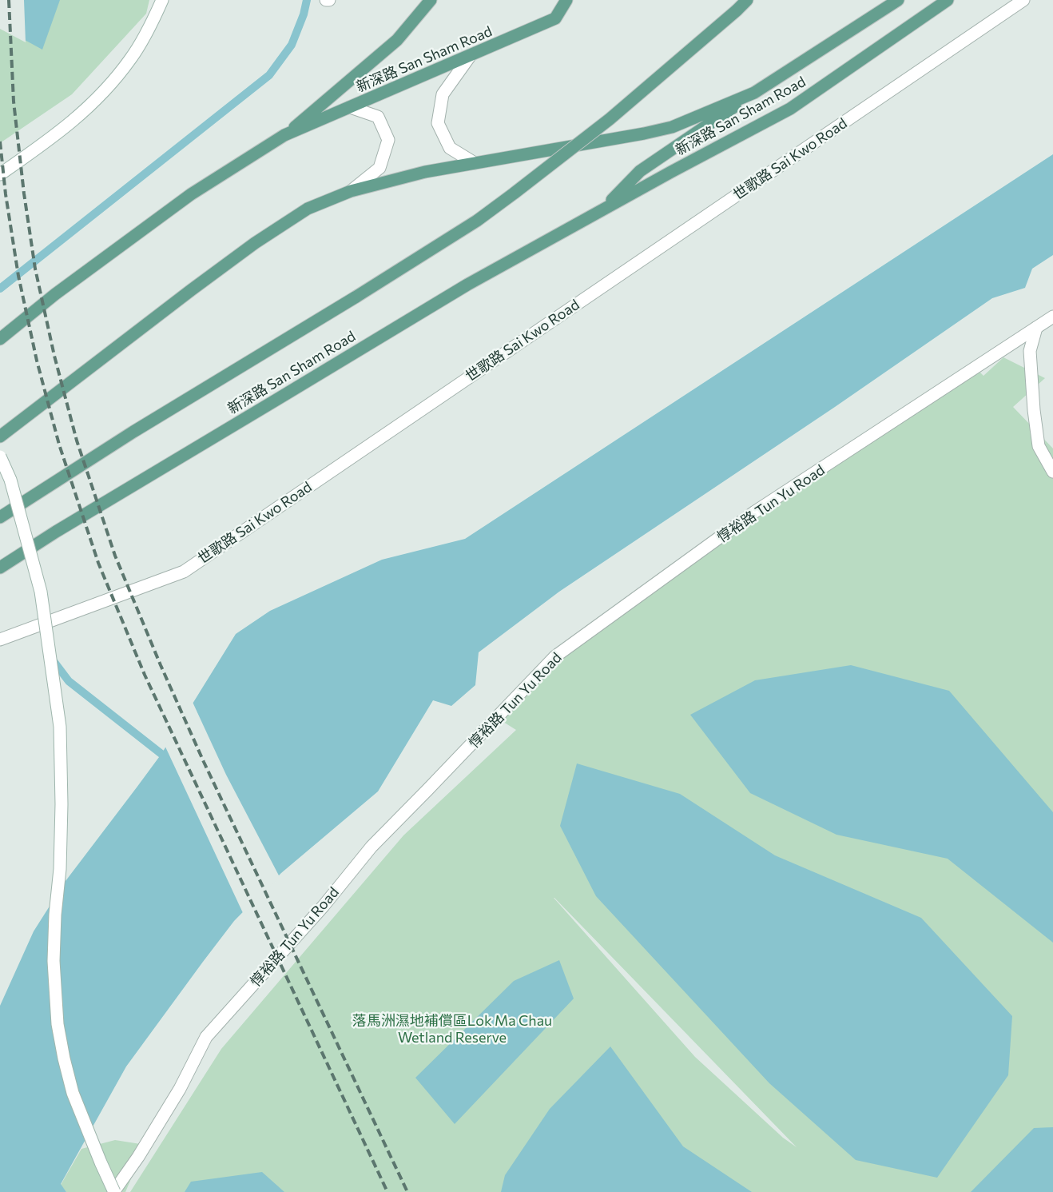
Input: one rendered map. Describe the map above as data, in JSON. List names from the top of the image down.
{
  "streets": {
    "main road": ["新深路 San Sham Road"],
    "street": ["世歌路 Sai Kwo Road", "惇裕路 Tun Yu Road"]
  },
  "parks": ["落馬洲濕地補償區Lok Ma Chau Wetland Reserve"]
}
